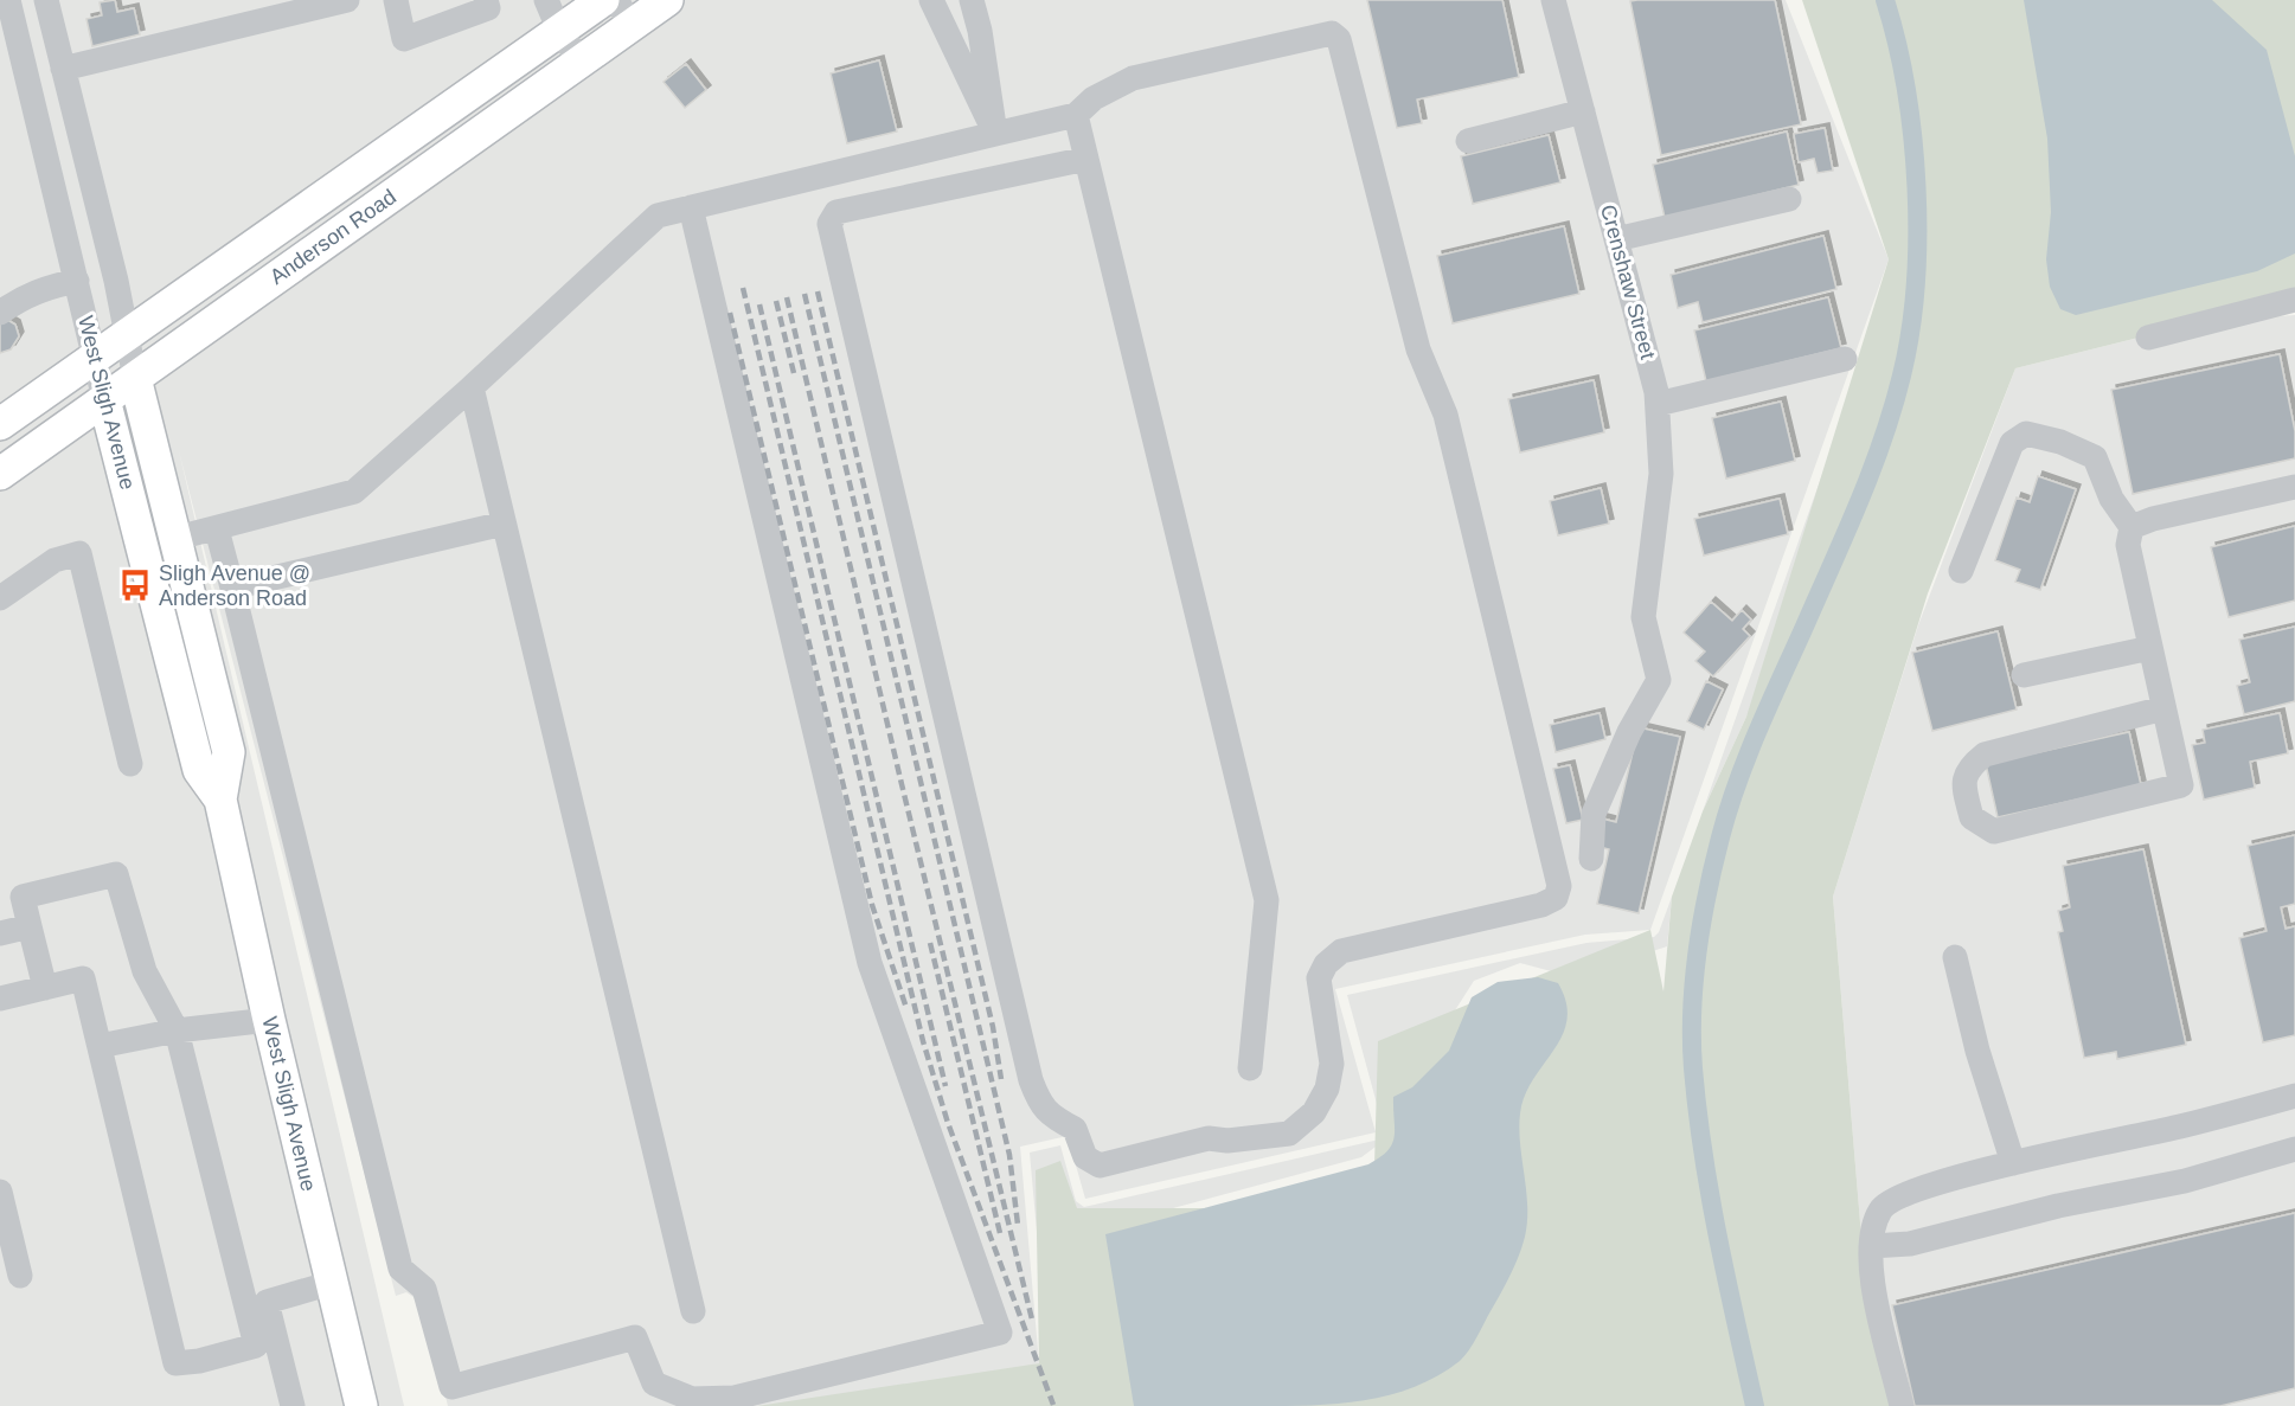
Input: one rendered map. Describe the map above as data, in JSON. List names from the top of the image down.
{
  "streets": {
    "main road": ["Anderson Road", "West Sligh Avenue"],
    "street": ["Crenshaw Street"]
  },
  "crossings": [
    ["Anderson Road", "West Sligh Avenue"]
  ],
  "places": {
    "bus stop": ["Sligh Avenue @ Anderson Road"]
  }
}
